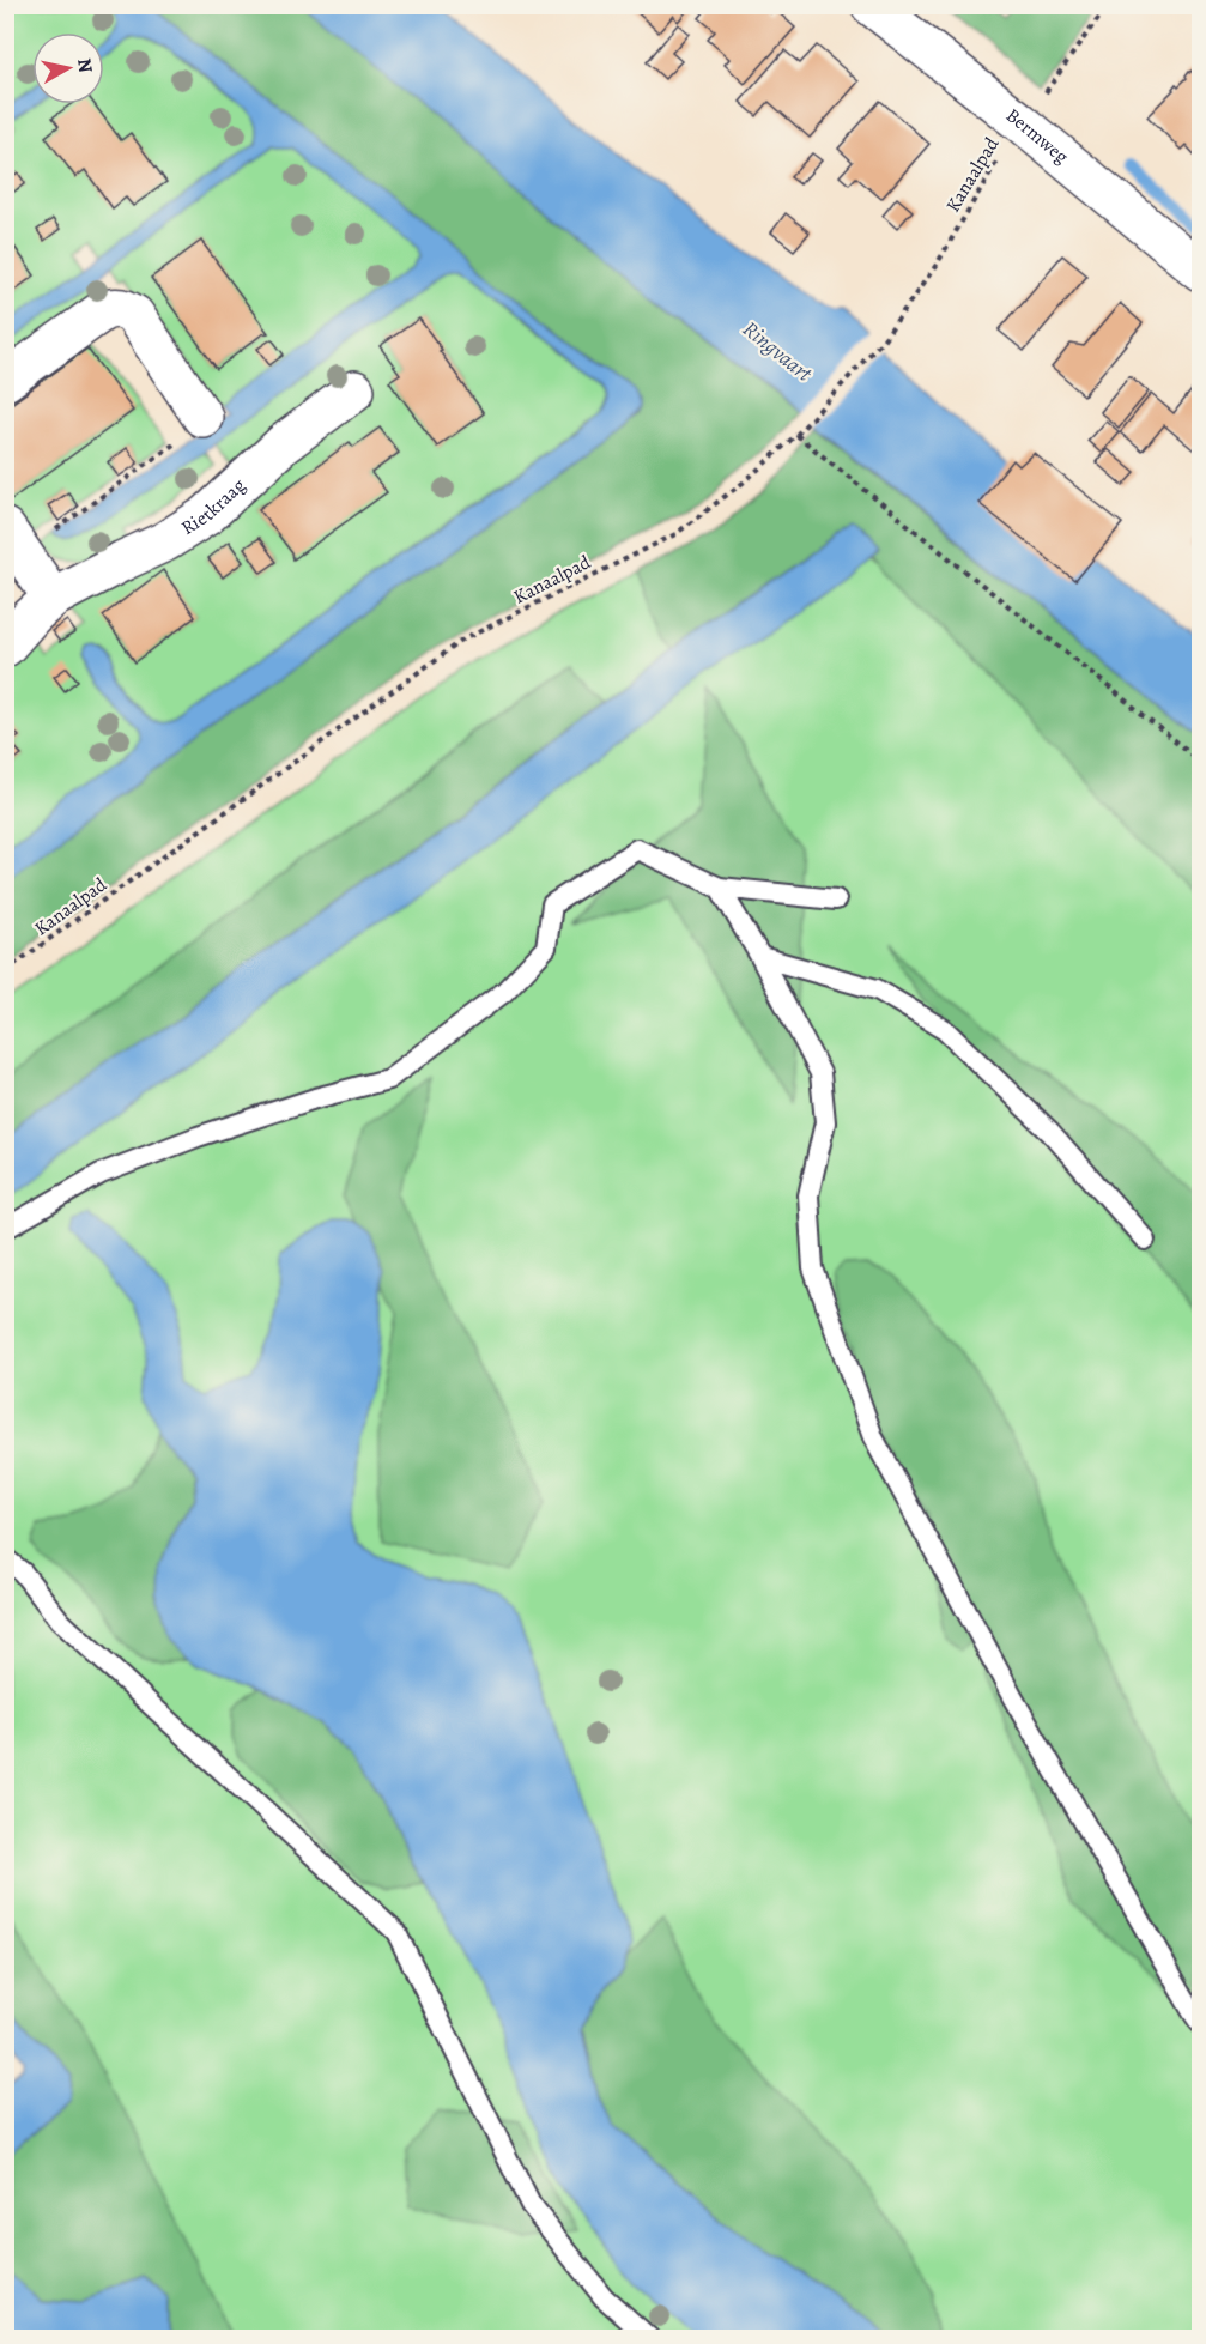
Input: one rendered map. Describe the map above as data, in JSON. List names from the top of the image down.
{
  "streets": {
    "street": ["Bermweg", "Rietkraag"],
    "path": ["Kanaalpad"]
  },
  "crossings": [
    ["Bermweg", "Kanaalpad"]
  ],
  "water": ["Ringvaart"],
  "north": "right"
}
